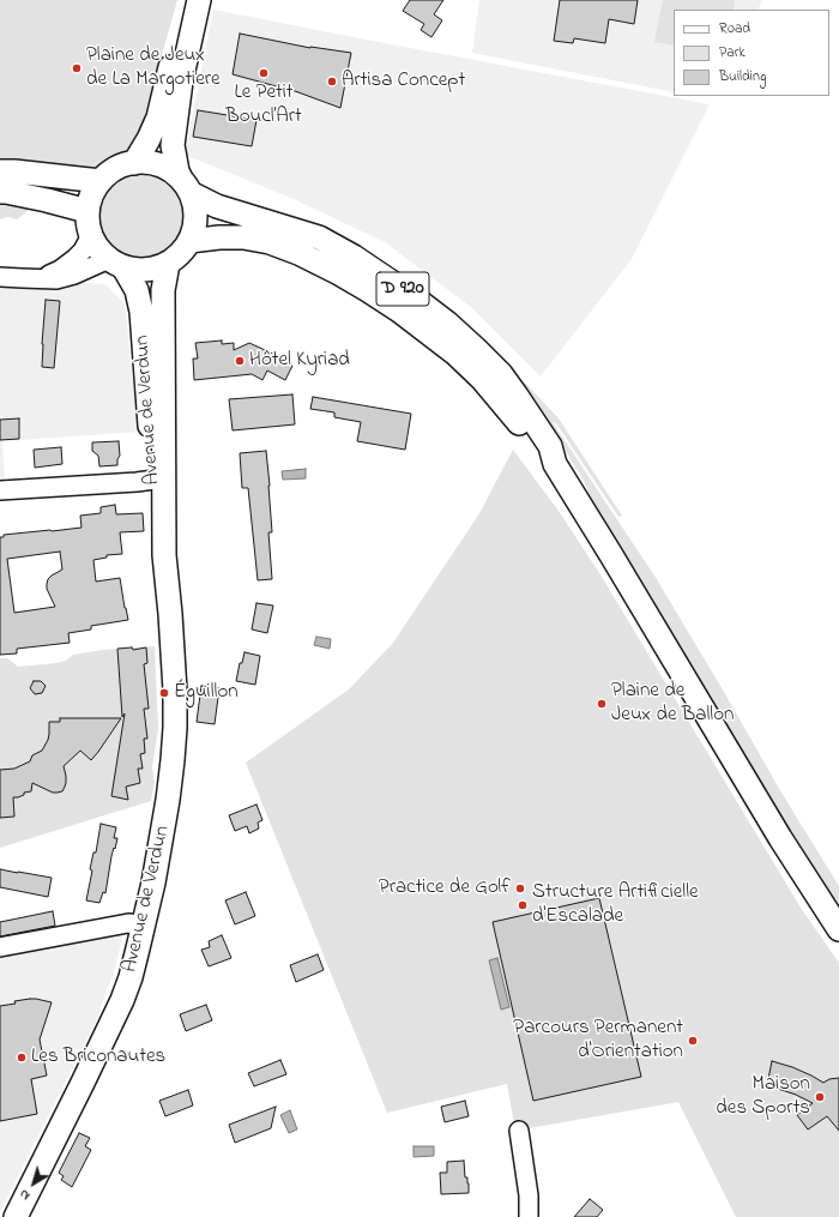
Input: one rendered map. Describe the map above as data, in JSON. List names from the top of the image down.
{
  "streets": {
    "main road": ["D 920", "Avenue de Verdun"]
  },
  "crossings": [
    ["D 920", "Avenue de Verdun"]
  ],
  "places": [
    "Plaine de Jeux de La Margotiere",
    "Le Petit Boucl’Art",
    "Artisa Concept",
    "Hôtel Kyriad",
    "Éguillon",
    "Plaine de Jeux de Ballon",
    "Practice de Golf",
    "Structure Artificielle d'Escalade",
    "Parcours Permanent d'Orientation",
    "Les Briconautes",
    "Maison des Sports"
  ],
  "legend": ["Road", "Park", "Building"],
  "north": "bottom left"
}
